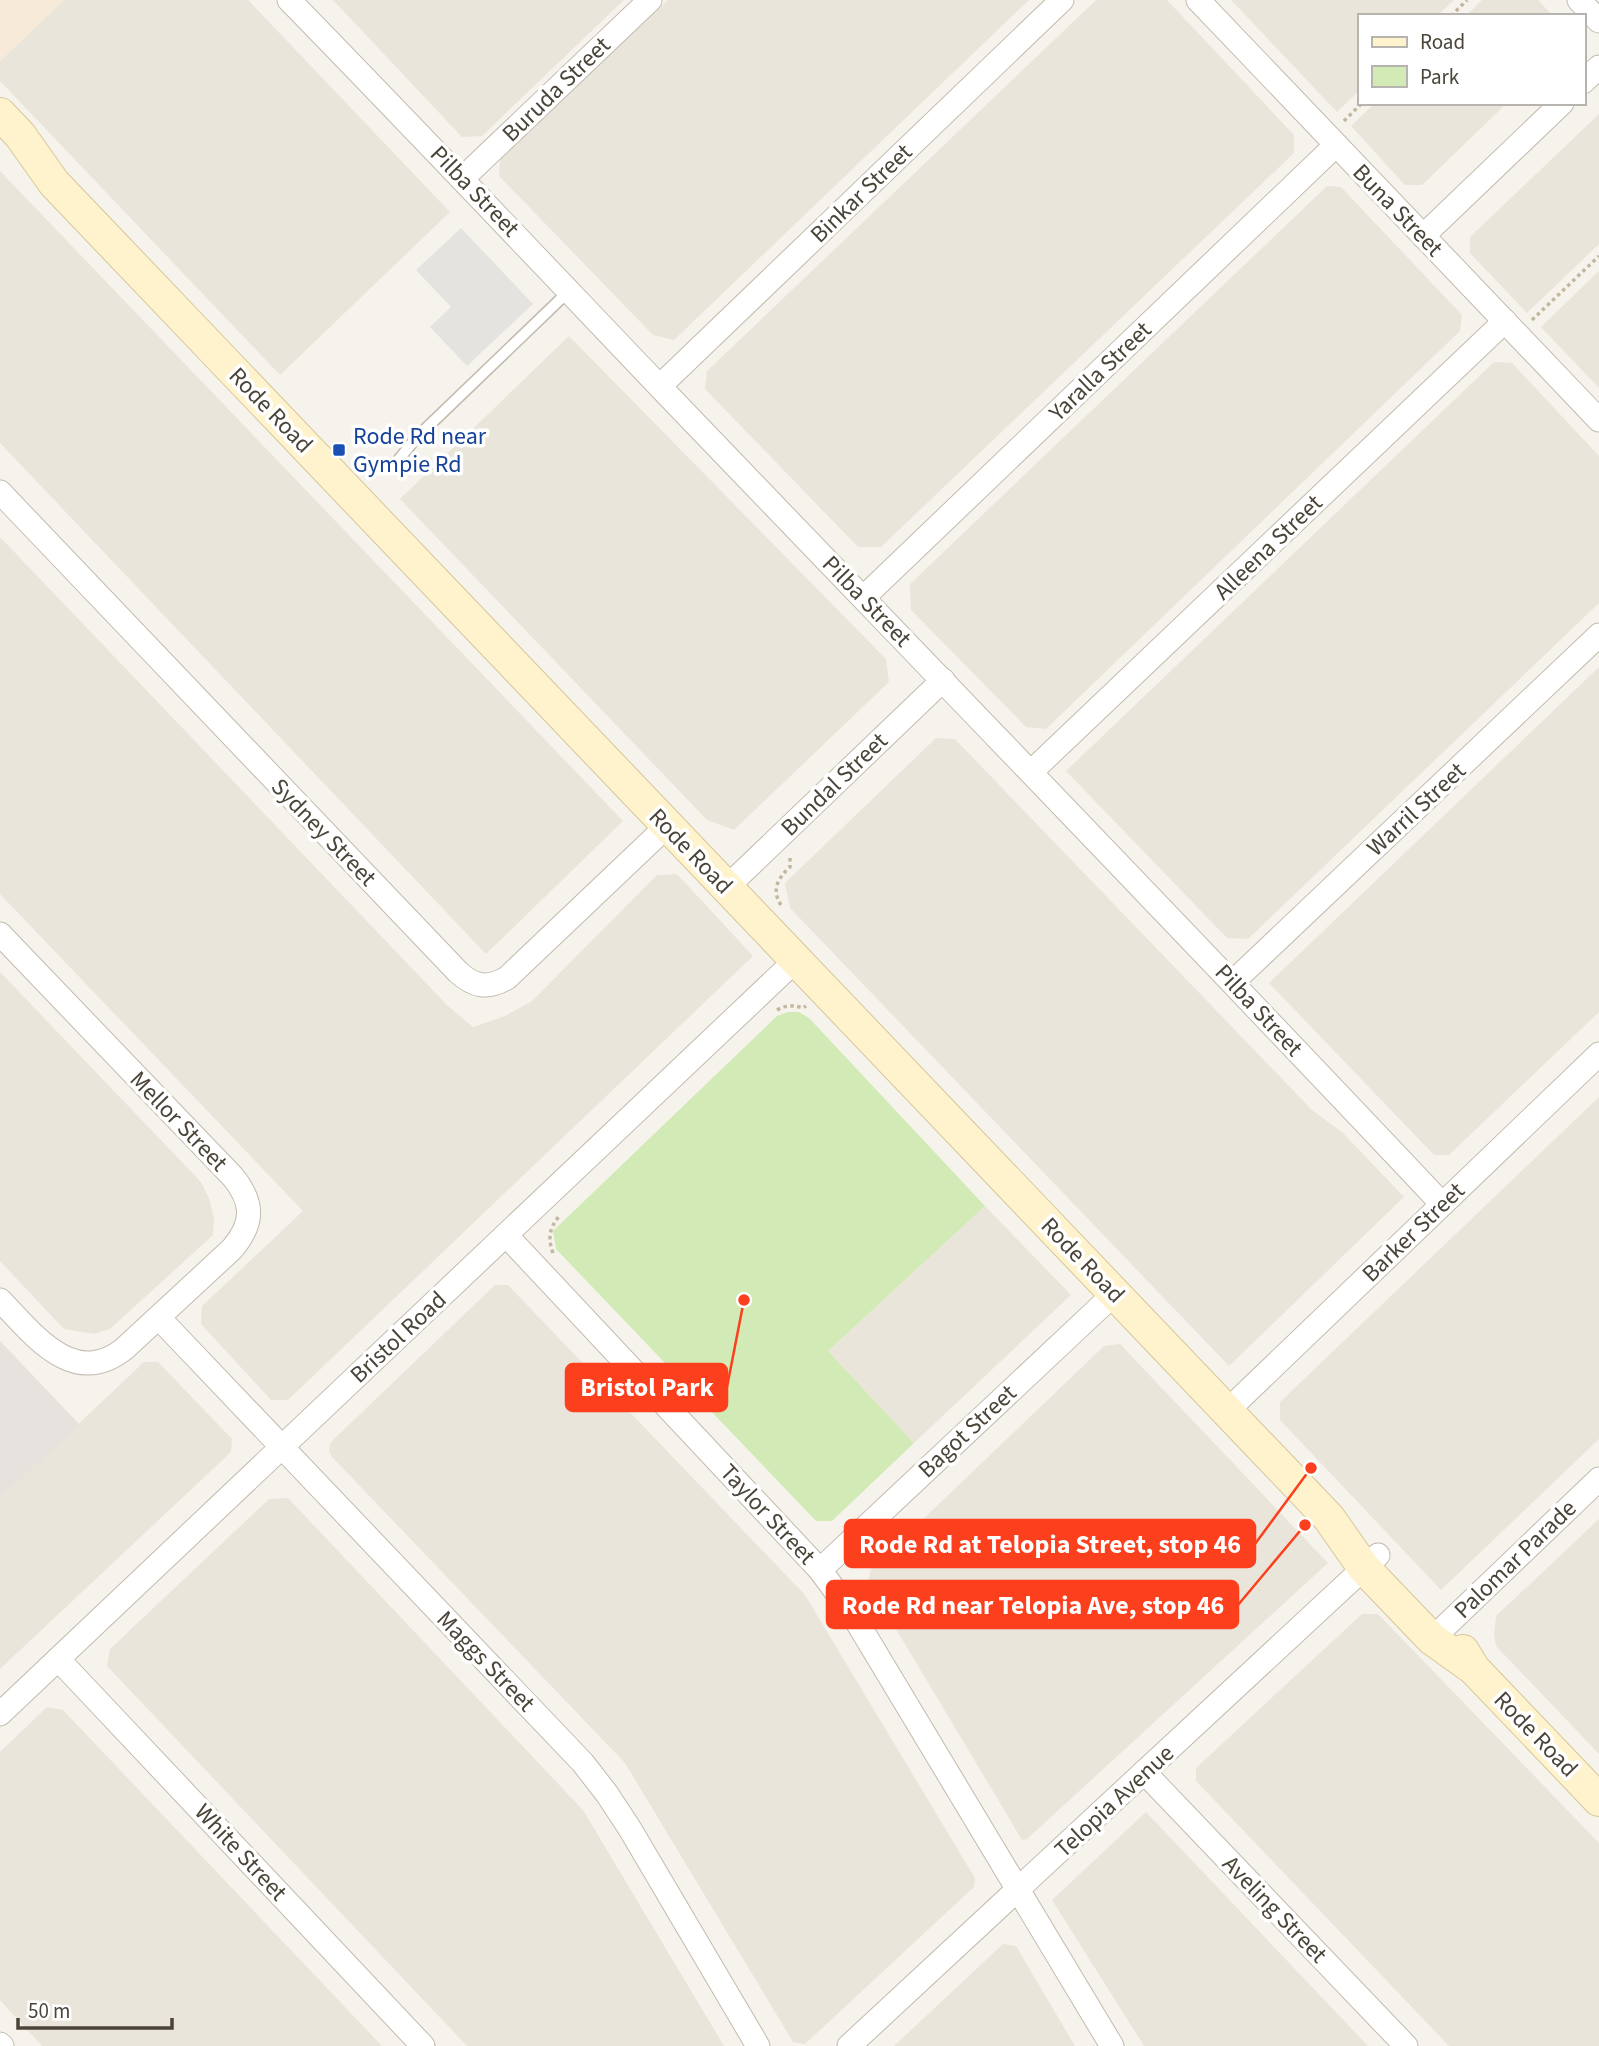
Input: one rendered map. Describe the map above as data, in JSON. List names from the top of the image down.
{
  "streets": {
    "main road": ["Rode Road"],
    "street": [
      "Buruda Street",
      "Pilba Street",
      "Binkar Street",
      "Buna Street",
      "Yaralla Street",
      "Alleena Street",
      "Bundal Street",
      "Warril Street",
      "Sydney Street",
      "Mellor Street",
      "Barker Street",
      "Bristol Road",
      "Bagot Street",
      "Taylor Street",
      "Palomar Parade",
      "Maggs Street",
      "Telopia Avenue",
      "White Street",
      "Aveling Street"
    ]
  },
  "crossings": [
    ["Buruda Street", "Pilba Street"],
    ["Pilba Street", "Binkar Street"],
    ["Pilba Street", "Yaralla Street"],
    ["Pilba Street", "Alleena Street"],
    ["Pilba Street", "Bundal Street"],
    ["Pilba Street", "Warril Street"],
    ["Pilba Street", "Barker Street"],
    ["Buna Street", "Yaralla Street"],
    ["Buna Street", "Alleena Street"],
    ["Rode Road", "Bundal Street"],
    ["Rode Road", "Sydney Street"],
    ["Rode Road", "Barker Street"],
    ["Rode Road", "Bristol Road"],
    ["Rode Road", "Bagot Street"],
    ["Rode Road", "Palomar Parade"],
    ["Rode Road", "Telopia Avenue"],
    ["Mellor Street", "Maggs Street"],
    ["Bristol Road", "Taylor Street"],
    ["Bristol Road", "Maggs Street"],
    ["Bristol Road", "White Street"],
    ["Bagot Street", "Taylor Street"],
    ["Taylor Street", "Telopia Avenue"],
    ["Telopia Avenue", "Aveling Street"]
  ],
  "places": {
    "transit": ["Rode Rd near Gympie Rd"],
    "other": ["Bristol Park", "Rode Rd at Telopia Street, stop 46", "Rode Rd near Telopia Ave, stop 46"]
  },
  "legend": ["Road", "Park"],
  "scale_bar": "50 m"
}
